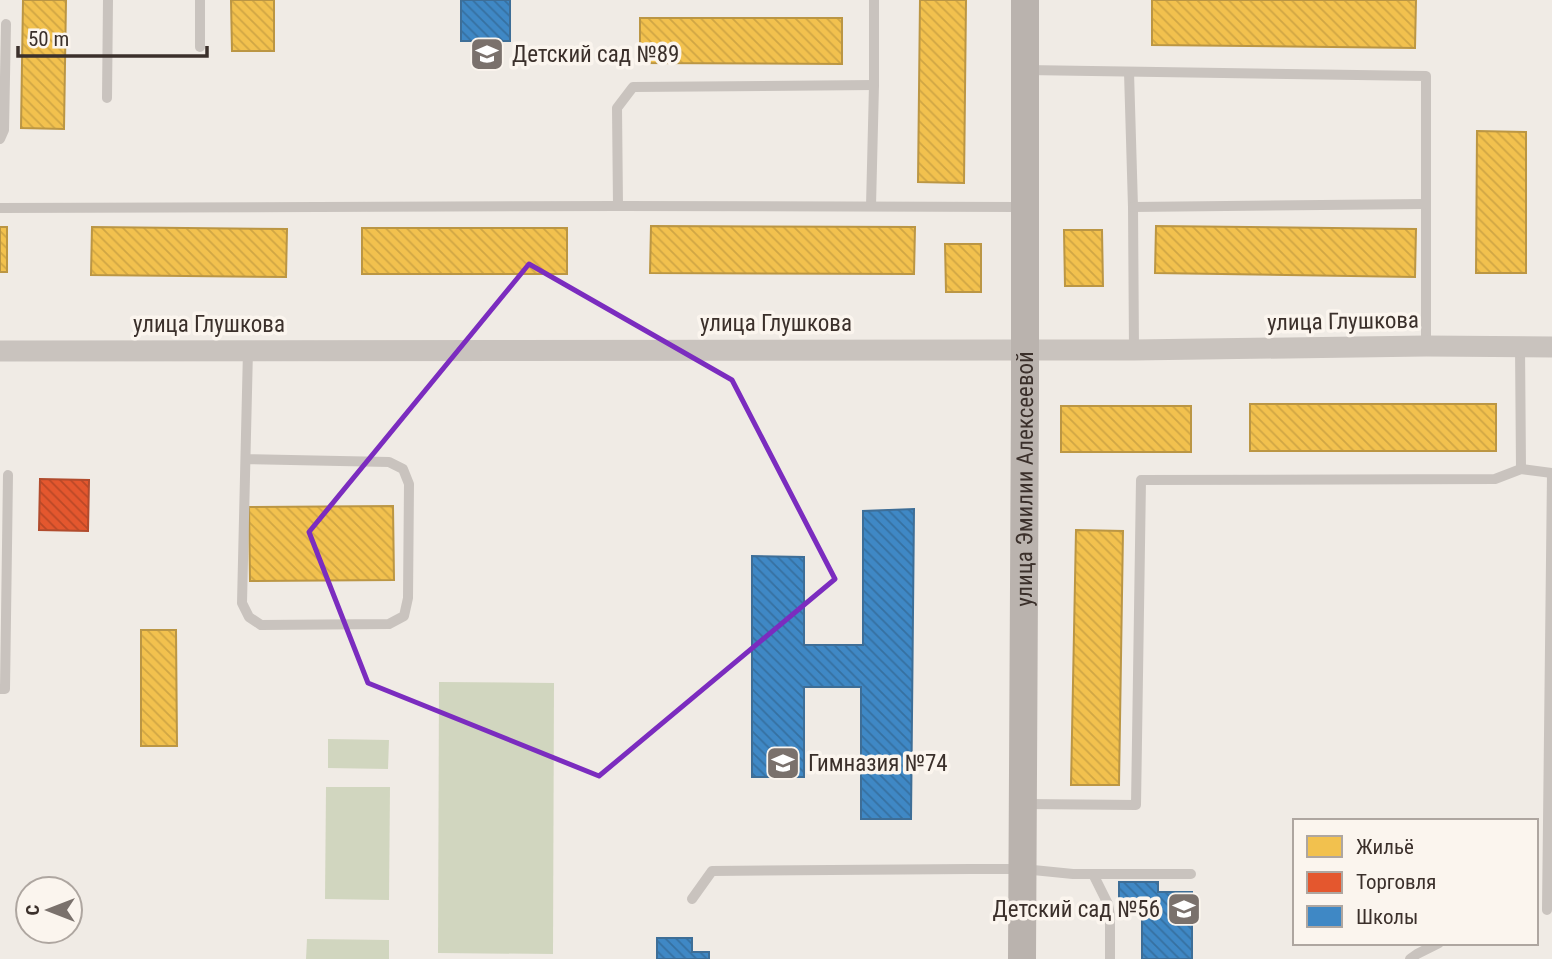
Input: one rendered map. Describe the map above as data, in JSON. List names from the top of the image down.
{
  "streets": {
    "street": ["улица Глушкова", "улица Эмилии Алексеевой"]
  },
  "crossings": [
    ["улица Глушкова", "улица Эмилии Алексеевой"]
  ],
  "places": {
    "school or university": ["Детский сад №89", "Гимназия №74", "Детский сад №56"]
  },
  "legend": ["Жильё", "Торговля", "Школы"],
  "scale_bar": "50 m",
  "north": "left"
}
